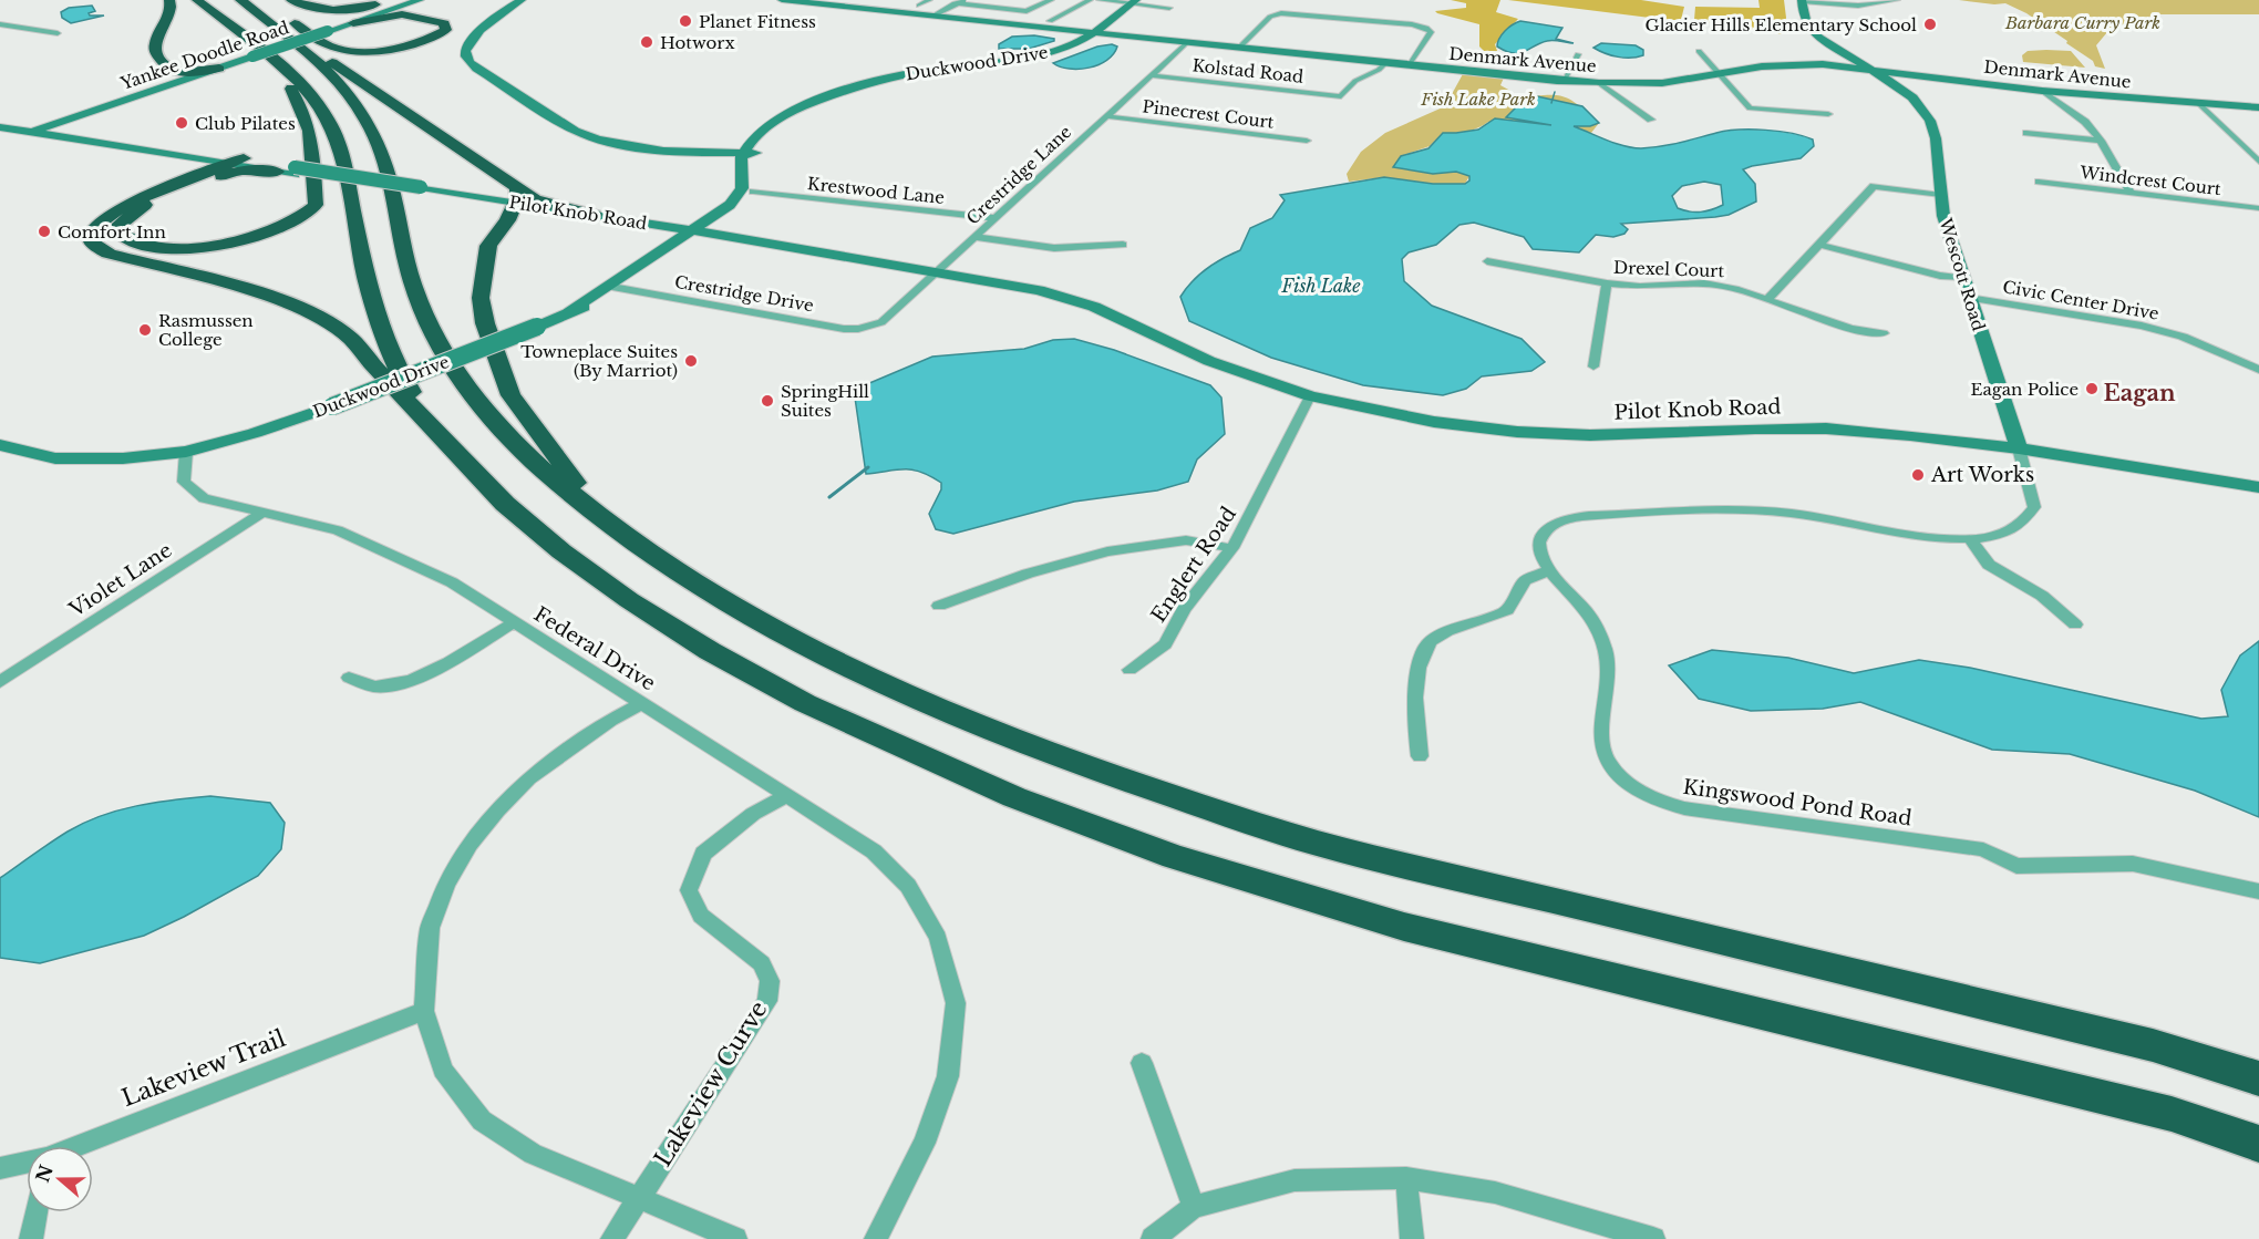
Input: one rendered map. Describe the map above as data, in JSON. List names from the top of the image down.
{
  "streets": {
    "street": [
      "Yankee Doodle Road",
      "Denmark Avenue",
      "Duckwood Drive",
      "Kolstad Road",
      "Pinecrest Court",
      "Crestridge Lane",
      "Windcrest Court",
      "Krestwood Lane",
      "Pilot Knob Road",
      "Drexel Court",
      "Wescott Road",
      "Crestridge Drive",
      "Civic Center Drive",
      "Englert Road",
      "Violet Lane",
      "Federal Drive",
      "Kingswood Pond Road",
      "Lakeview Trail",
      "Lakeview Curve"
    ]
  },
  "crossings": [
    ["Yankee Doodle Road", "Pilot Knob Road"],
    ["Denmark Avenue", "Duckwood Drive"],
    ["Denmark Avenue", "Kolstad Road"],
    ["Denmark Avenue", "Crestridge Lane"],
    ["Denmark Avenue", "Wescott Road"],
    ["Duckwood Drive", "Krestwood Lane"],
    ["Duckwood Drive", "Pilot Knob Road"],
    ["Duckwood Drive", "Crestridge Drive"],
    ["Duckwood Drive", "Federal Drive"],
    ["Kolstad Road", "Crestridge Lane"],
    ["Pinecrest Court", "Crestridge Lane"],
    ["Crestridge Lane", "Krestwood Lane"],
    ["Crestridge Lane", "Pilot Knob Road"],
    ["Crestridge Lane", "Crestridge Drive"],
    ["Pilot Knob Road", "Wescott Road"],
    ["Pilot Knob Road", "Englert Road"],
    ["Pilot Knob Road", "Kingswood Pond Road"],
    ["Wescott Road", "Civic Center Drive"],
    ["Wescott Road", "Kingswood Pond Road"],
    ["Violet Lane", "Federal Drive"],
    ["Federal Drive", "Lakeview Curve"]
  ],
  "districts": ["Eagan"],
  "water": ["Fish Lake"],
  "parks": ["Barbara Curry Park", "Fish Lake Park"],
  "places": [
    "Planet Fitness",
    "Glacier Hills Elementary School",
    "Hotworx",
    "Club Pilates",
    "Comfort Inn",
    "Rasmussen College",
    "Towneplace Suites (By Marriot)",
    "Eagan Police",
    "SpringHill Suites",
    "Art Works"
  ],
  "north": "left"
}
